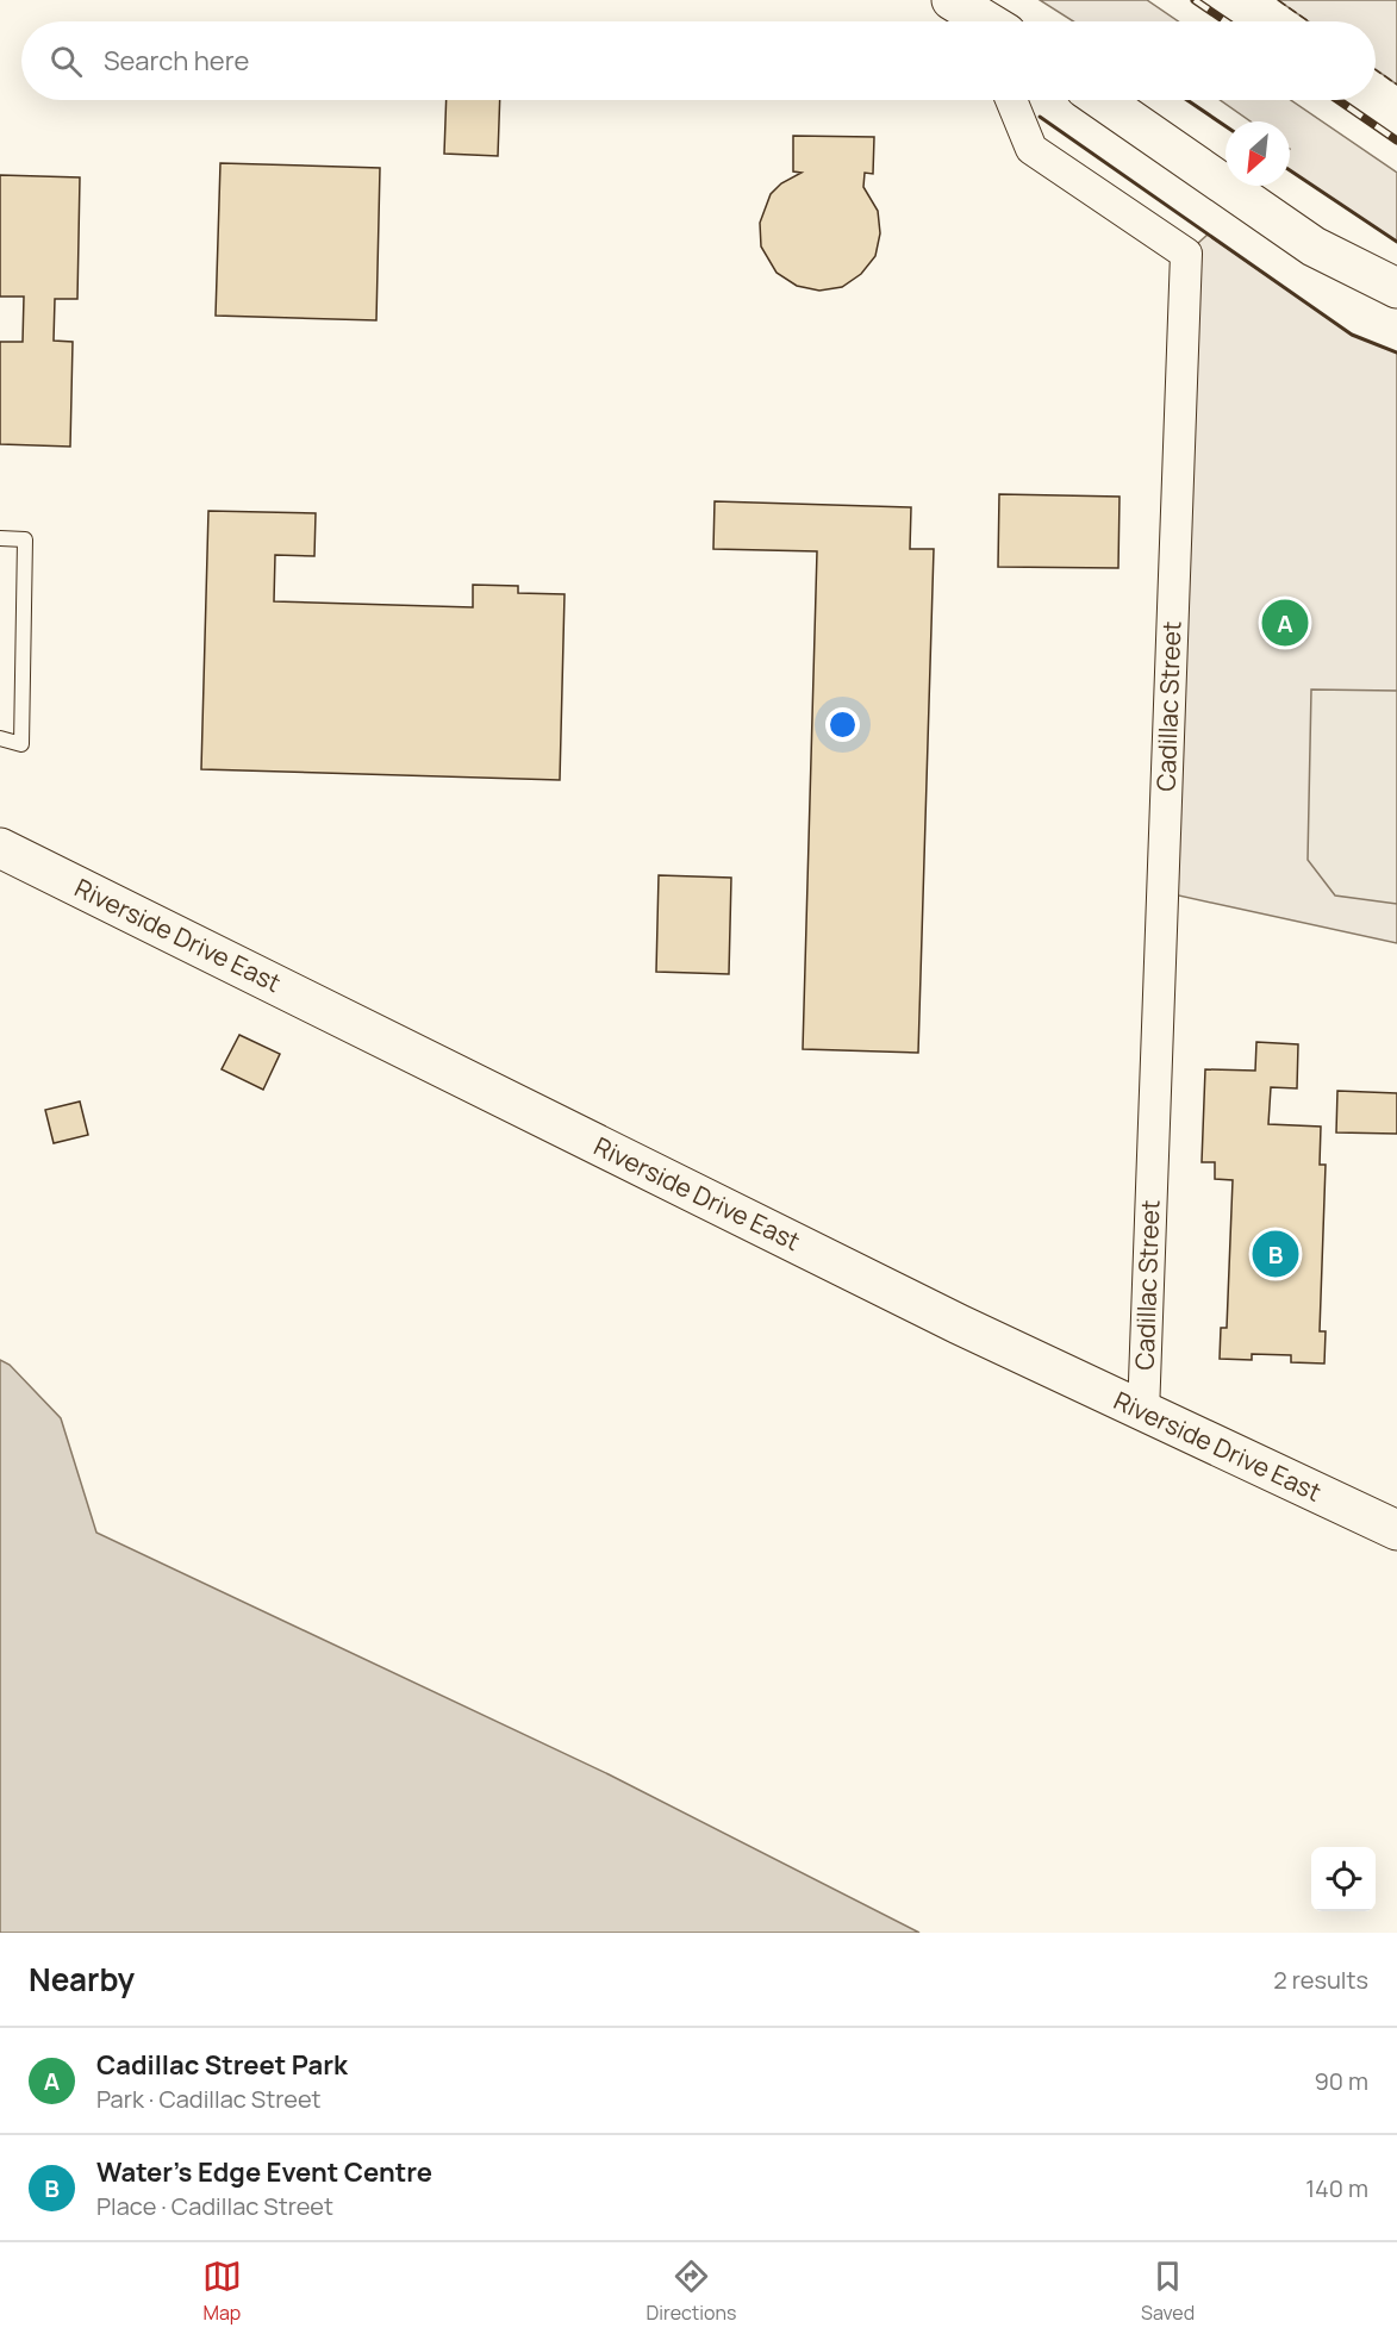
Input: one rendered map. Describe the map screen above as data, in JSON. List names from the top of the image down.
{
  "streets": {
    "main road": ["Riverside Drive East"],
    "street": ["Cadillac Street"]
  },
  "crossings": [
    ["Cadillac Street", "Riverside Drive East"]
  ],
  "north": "bottom left",
  "page": {
    "search": "Search here",
    "pins": ["A", "B"],
    "heading": ["Nearby", "2 results"],
    "list": [
      {
        "mark": "A",
        "name": "Cadillac Street Park",
        "note": "Park · Cadillac Street",
        "value": "90 m"
      },
      {
        "mark": "B",
        "name": "Water's Edge Event Centre",
        "note": "Place · Cadillac Street",
        "value": "140 m"
      }
    ],
    "nav": ["Map", "Directions", "Saved"]
  }
}
